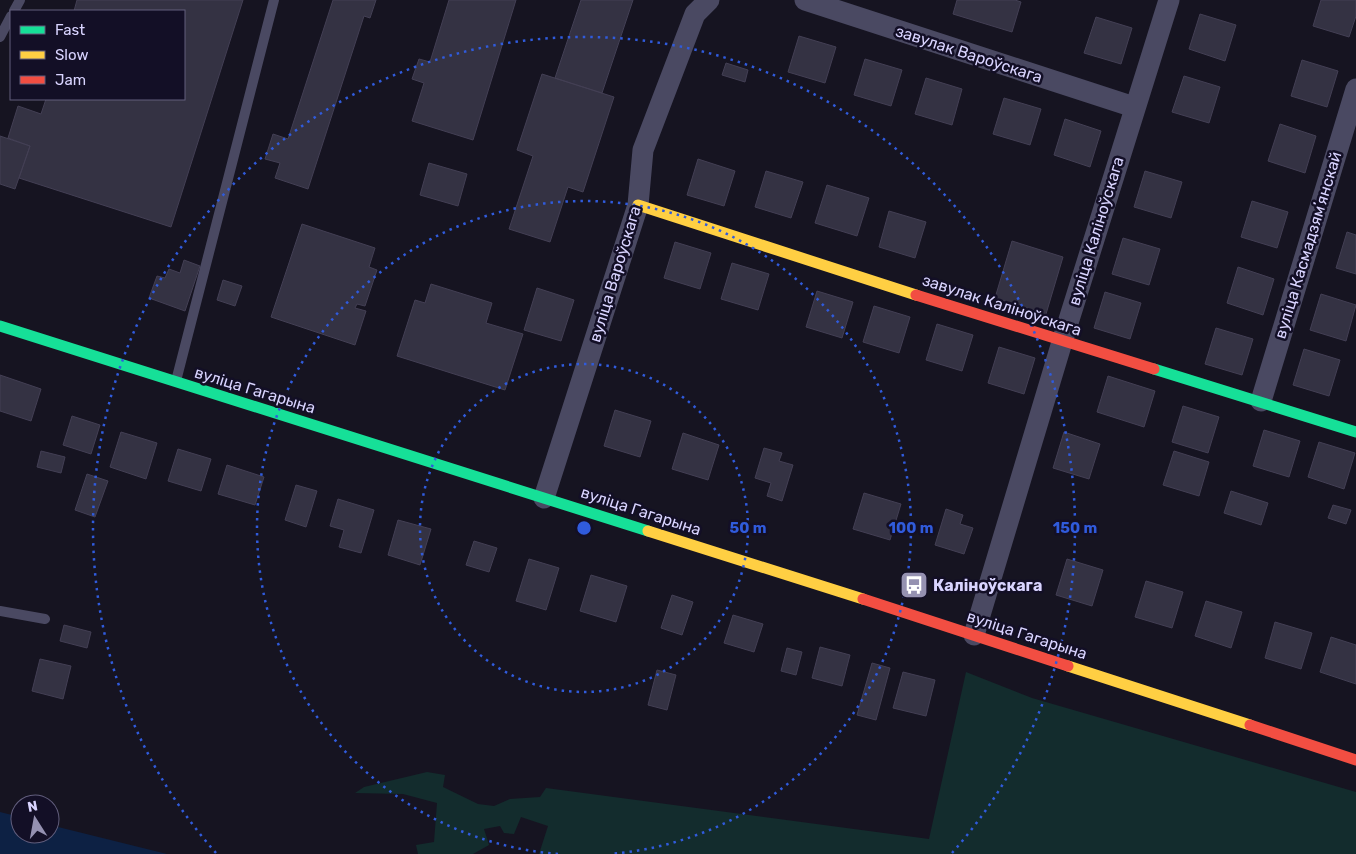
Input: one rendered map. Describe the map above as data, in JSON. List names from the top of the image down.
{
  "streets": {
    "main road": ["завулак Каліноўскага", "вуліца Гагарына"],
    "street": [
      "завулак Вароўскага",
      "вуліца Каліноўскага",
      "вуліца Касмадзямʼянскай",
      "вуліца Вароўскага"
    ]
  },
  "crossings": [
    ["завулак Вароўскага", "вуліца Каліноўскага"],
    ["вуліца Каліноўскага", "завулак Каліноўскага"],
    ["вуліца Каліноўскага", "вуліца Гагарына"],
    ["вуліца Касмадзямʼянскай", "завулак Каліноўскага"],
    ["вуліца Вароўскага", "завулак Каліноўскага"],
    ["вуліца Вароўскага", "вуліца Гагарына"]
  ],
  "places": {
    "bus stop": ["Каліноўскага"]
  },
  "legend": ["Fast", "Slow", "Jam"],
  "north": "top",
  "rings": ["50 m", "100 m", "150 m"]
}
